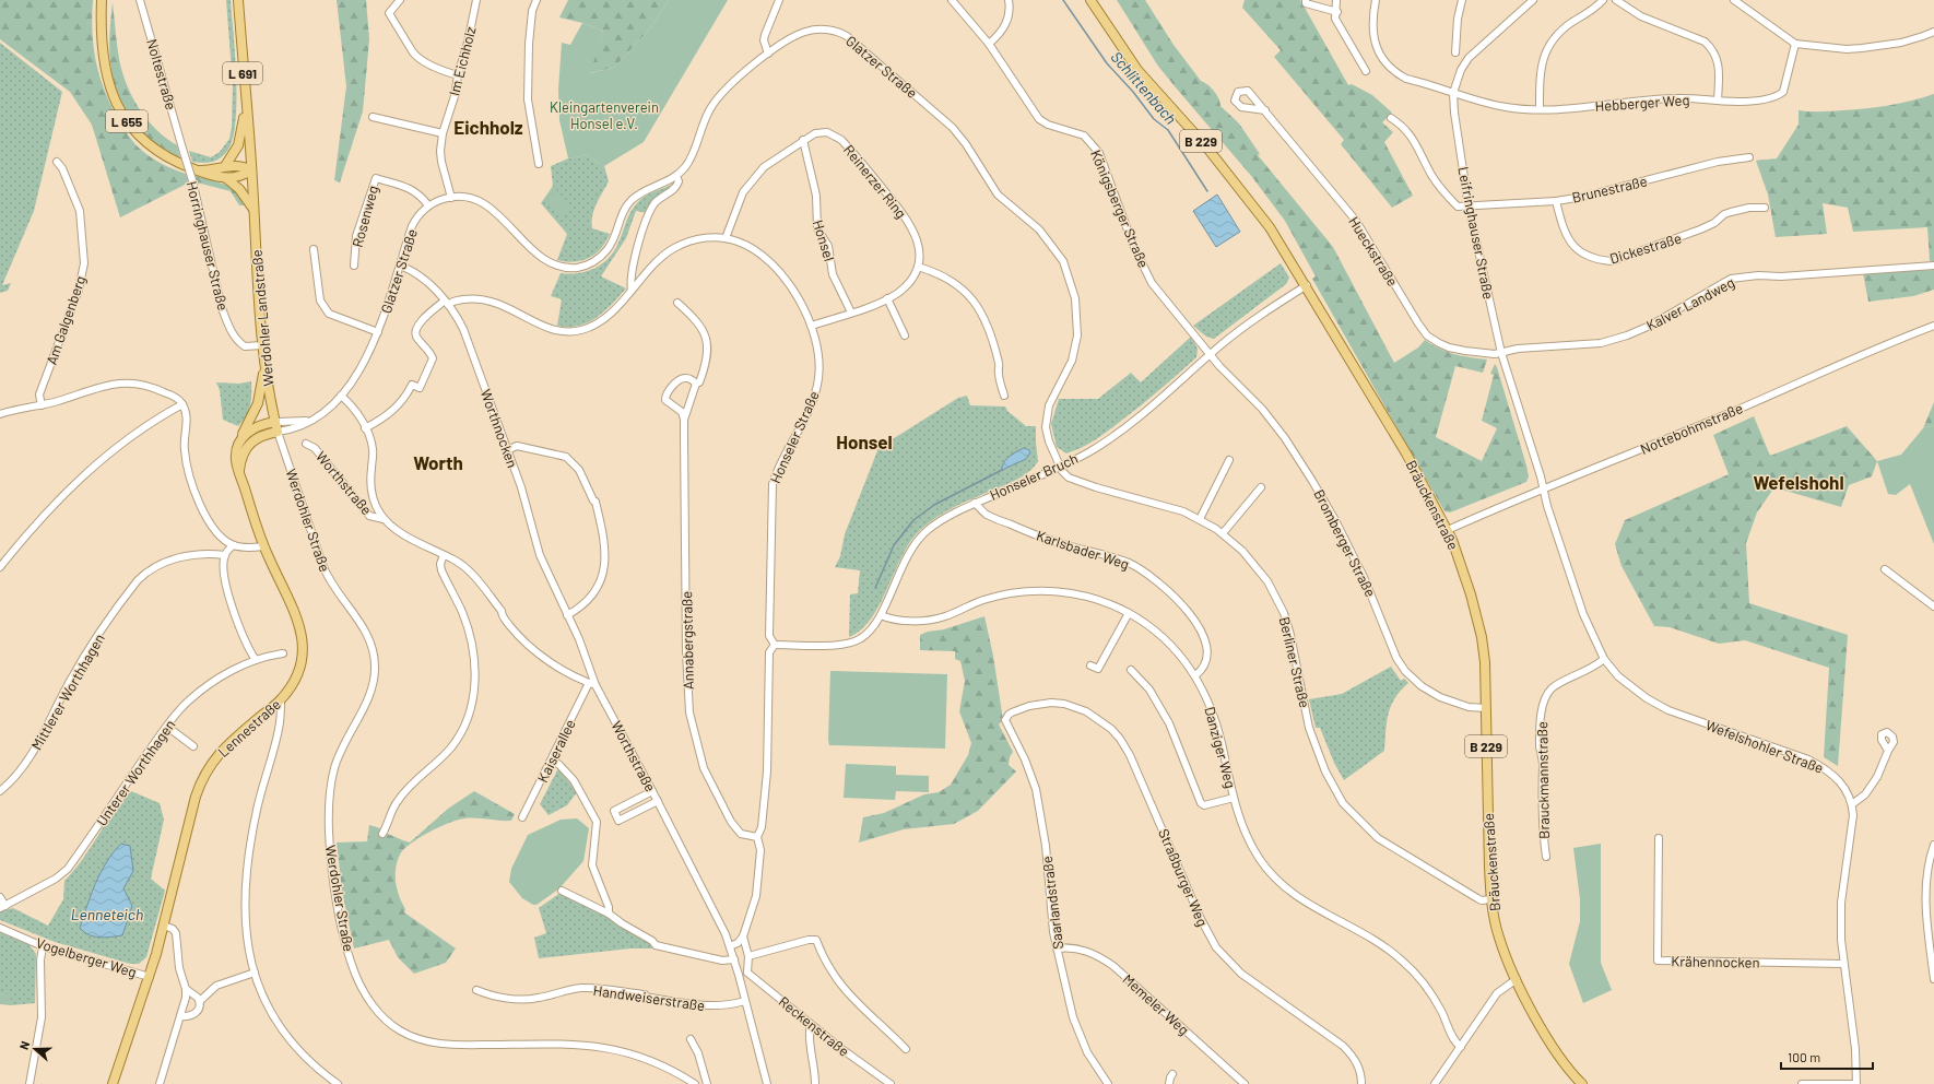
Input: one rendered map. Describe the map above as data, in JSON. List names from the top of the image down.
{
  "streets": {
    "main road": [
      "L 691",
      "L 655",
      "B 229",
      "Werdohler Landstraße",
      "Bräuckenstraße",
      "Werdohler Straße",
      "Lennestraße"
    ],
    "street": [
      "Im Eichholz",
      "Glatzer Straße",
      "Noltestraße",
      "Hebberger Weg",
      "Reinerzer Ring",
      "Brunestraße",
      "Königsberger Straße",
      "Rosenweg",
      "Leifringhauser Straße",
      "Honsel",
      "Horringhauser Straße",
      "Dickestraße",
      "Hueckstraße",
      "Kalver Landweg",
      "Am Galgenberg",
      "Worthnocken",
      "Nottebohmstraße",
      "Honseler Straße",
      "Honseler Bruch",
      "Worthstraße",
      "Bromberger Straße",
      "Karlsbader Weg",
      "Annabergstraße",
      "Berliner Straße",
      "Mittlerer Worthhagen",
      "Wefelshohler Straße",
      "Danziger Weg",
      "Kaiserallee",
      "Unterer Worthhagen",
      "Brauckmannstraße",
      "Straßburger Weg",
      "Saarlandstraße",
      "Vogelberger Weg",
      "Krähennocken",
      "Handweiserstraße",
      "Memeler Weg",
      "Reckenstraße"
    ]
  },
  "crossings": [
    ["Im Eichholz", "Glatzer Straße"],
    ["Glatzer Straße", "Rosenweg"],
    ["Glatzer Straße", "Werdohler Landstraße"],
    ["Glatzer Straße", "Worthnocken"],
    ["Glatzer Straße", "Honseler Bruch"],
    ["Glatzer Straße", "Worthstraße"],
    ["Glatzer Straße", "Werdohler Straße"],
    ["Glatzer Straße", "Berliner Straße"],
    ["Glatzer Straße", "Lennestraße"],
    ["L 691", "L 655"],
    ["L 691", "Werdohler Landstraße"],
    ["Noltestraße", "Horringhauser Straße"],
    ["Hebberger Weg", "Leifringhauser Straße"],
    ["Reinerzer Ring", "Honsel"],
    ["Reinerzer Ring", "Honseler Straße"],
    ["Brunestraße", "Leifringhauser Straße"],
    ["Brunestraße", "Dickestraße"],
    ["Königsberger Straße", "Honseler Bruch"],
    ["Königsberger Straße", "Bromberger Straße"],
    ["Leifringhauser Straße", "Hueckstraße"],
    ["Leifringhauser Straße", "Kalver Landweg"],
    ["Leifringhauser Straße", "Nottebohmstraße"],
    ["Leifringhauser Straße", "Wefelshohler Straße"],
    ["Horringhauser Straße", "Werdohler Landstraße"],
    ["Hueckstraße", "Kalver Landweg"],
    ["Werdohler Landstraße", "Werdohler Straße"],
    ["Worthnocken", "Honseler Straße"],
    ["Worthnocken", "Worthstraße"],
    ["Worthnocken", "Kaiserallee"],
    ["Nottebohmstraße", "Bräuckenstraße"],
    ["Nottebohmstraße", "Wefelshohler Straße"],
    ["Honseler Straße", "Honseler Bruch"],
    ["Honseler Bruch", "Bräuckenstraße"],
    ["Honseler Bruch", "Bromberger Straße"],
    ["Honseler Bruch", "Karlsbader Weg"],
    ["Honseler Bruch", "Berliner Straße"],
    ["Honseler Bruch", "Danziger Weg"],
    ["Worthstraße", "Kaiserallee"],
    ["Worthstraße", "Handweiserstraße"],
    ["Bräuckenstraße", "Bromberger Straße"],
    ["Bräuckenstraße", "Berliner Straße"],
    ["Werdohler Straße", "Lennestraße"],
    ["Karlsbader Weg", "Danziger Weg"],
    ["Lennestraße", "Vogelberger Weg"],
    ["Wefelshohler Straße", "Brauckmannstraße"],
    ["Wefelshohler Straße", "Krähennocken"],
    ["Straßburger Weg", "Saarlandstraße"],
    ["Saarlandstraße", "Memeler Weg"]
  ],
  "districts": [
    "Eichholz",
    "Honsel",
    "Worth",
    "Wefelshohl"
  ],
  "water": ["Schlittenbach", "Lenneteich"],
  "parks": ["Kleingartenverein Honsel e.V."],
  "scale_bar": "100 m",
  "north": "left"
}
